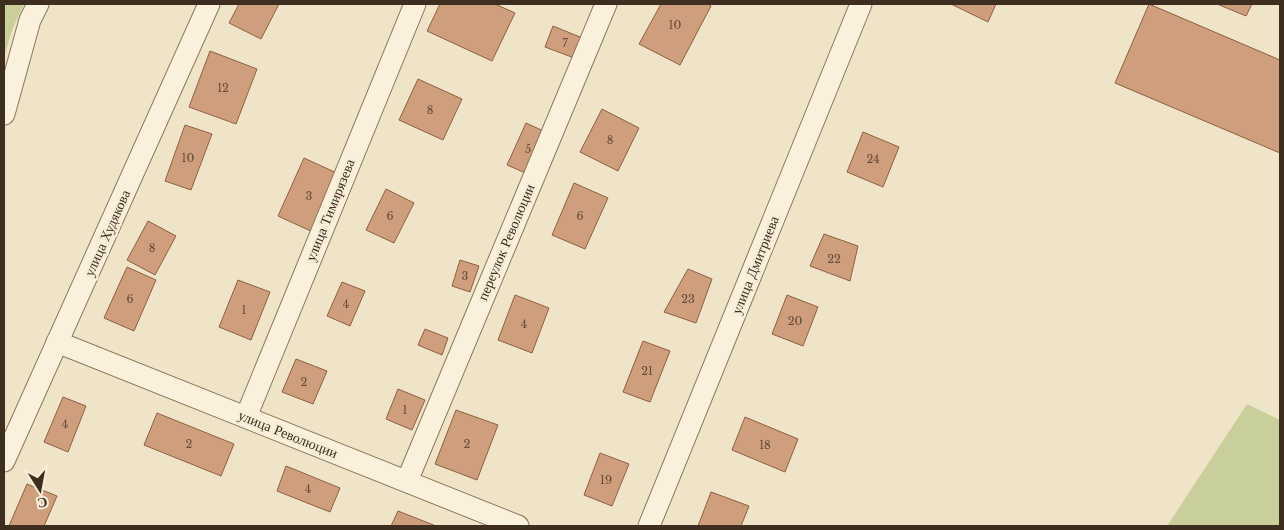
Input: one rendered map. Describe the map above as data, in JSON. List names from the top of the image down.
{
  "streets": {
    "street": [
      "улица Тимирязева",
      "улица Худякова",
      "переулок Революции",
      "улица Дмитриева",
      "улица Революции"
    ]
  },
  "crossings": [
    ["улица Тимирязева", "улица Революции"],
    ["улица Худякова", "улица Революции"],
    ["переулок Революции", "улица Революции"]
  ],
  "house_numbers": [
    "10",
    "7",
    "12",
    "8",
    "8",
    "5",
    "10",
    "24",
    "3",
    "6",
    "6",
    "8",
    "22",
    "3",
    "6",
    "23",
    "4",
    "1",
    "20",
    "4",
    "21",
    "2",
    "1",
    "4",
    "2",
    "2",
    "18",
    "19",
    "4"
  ],
  "north": "bottom"
}
